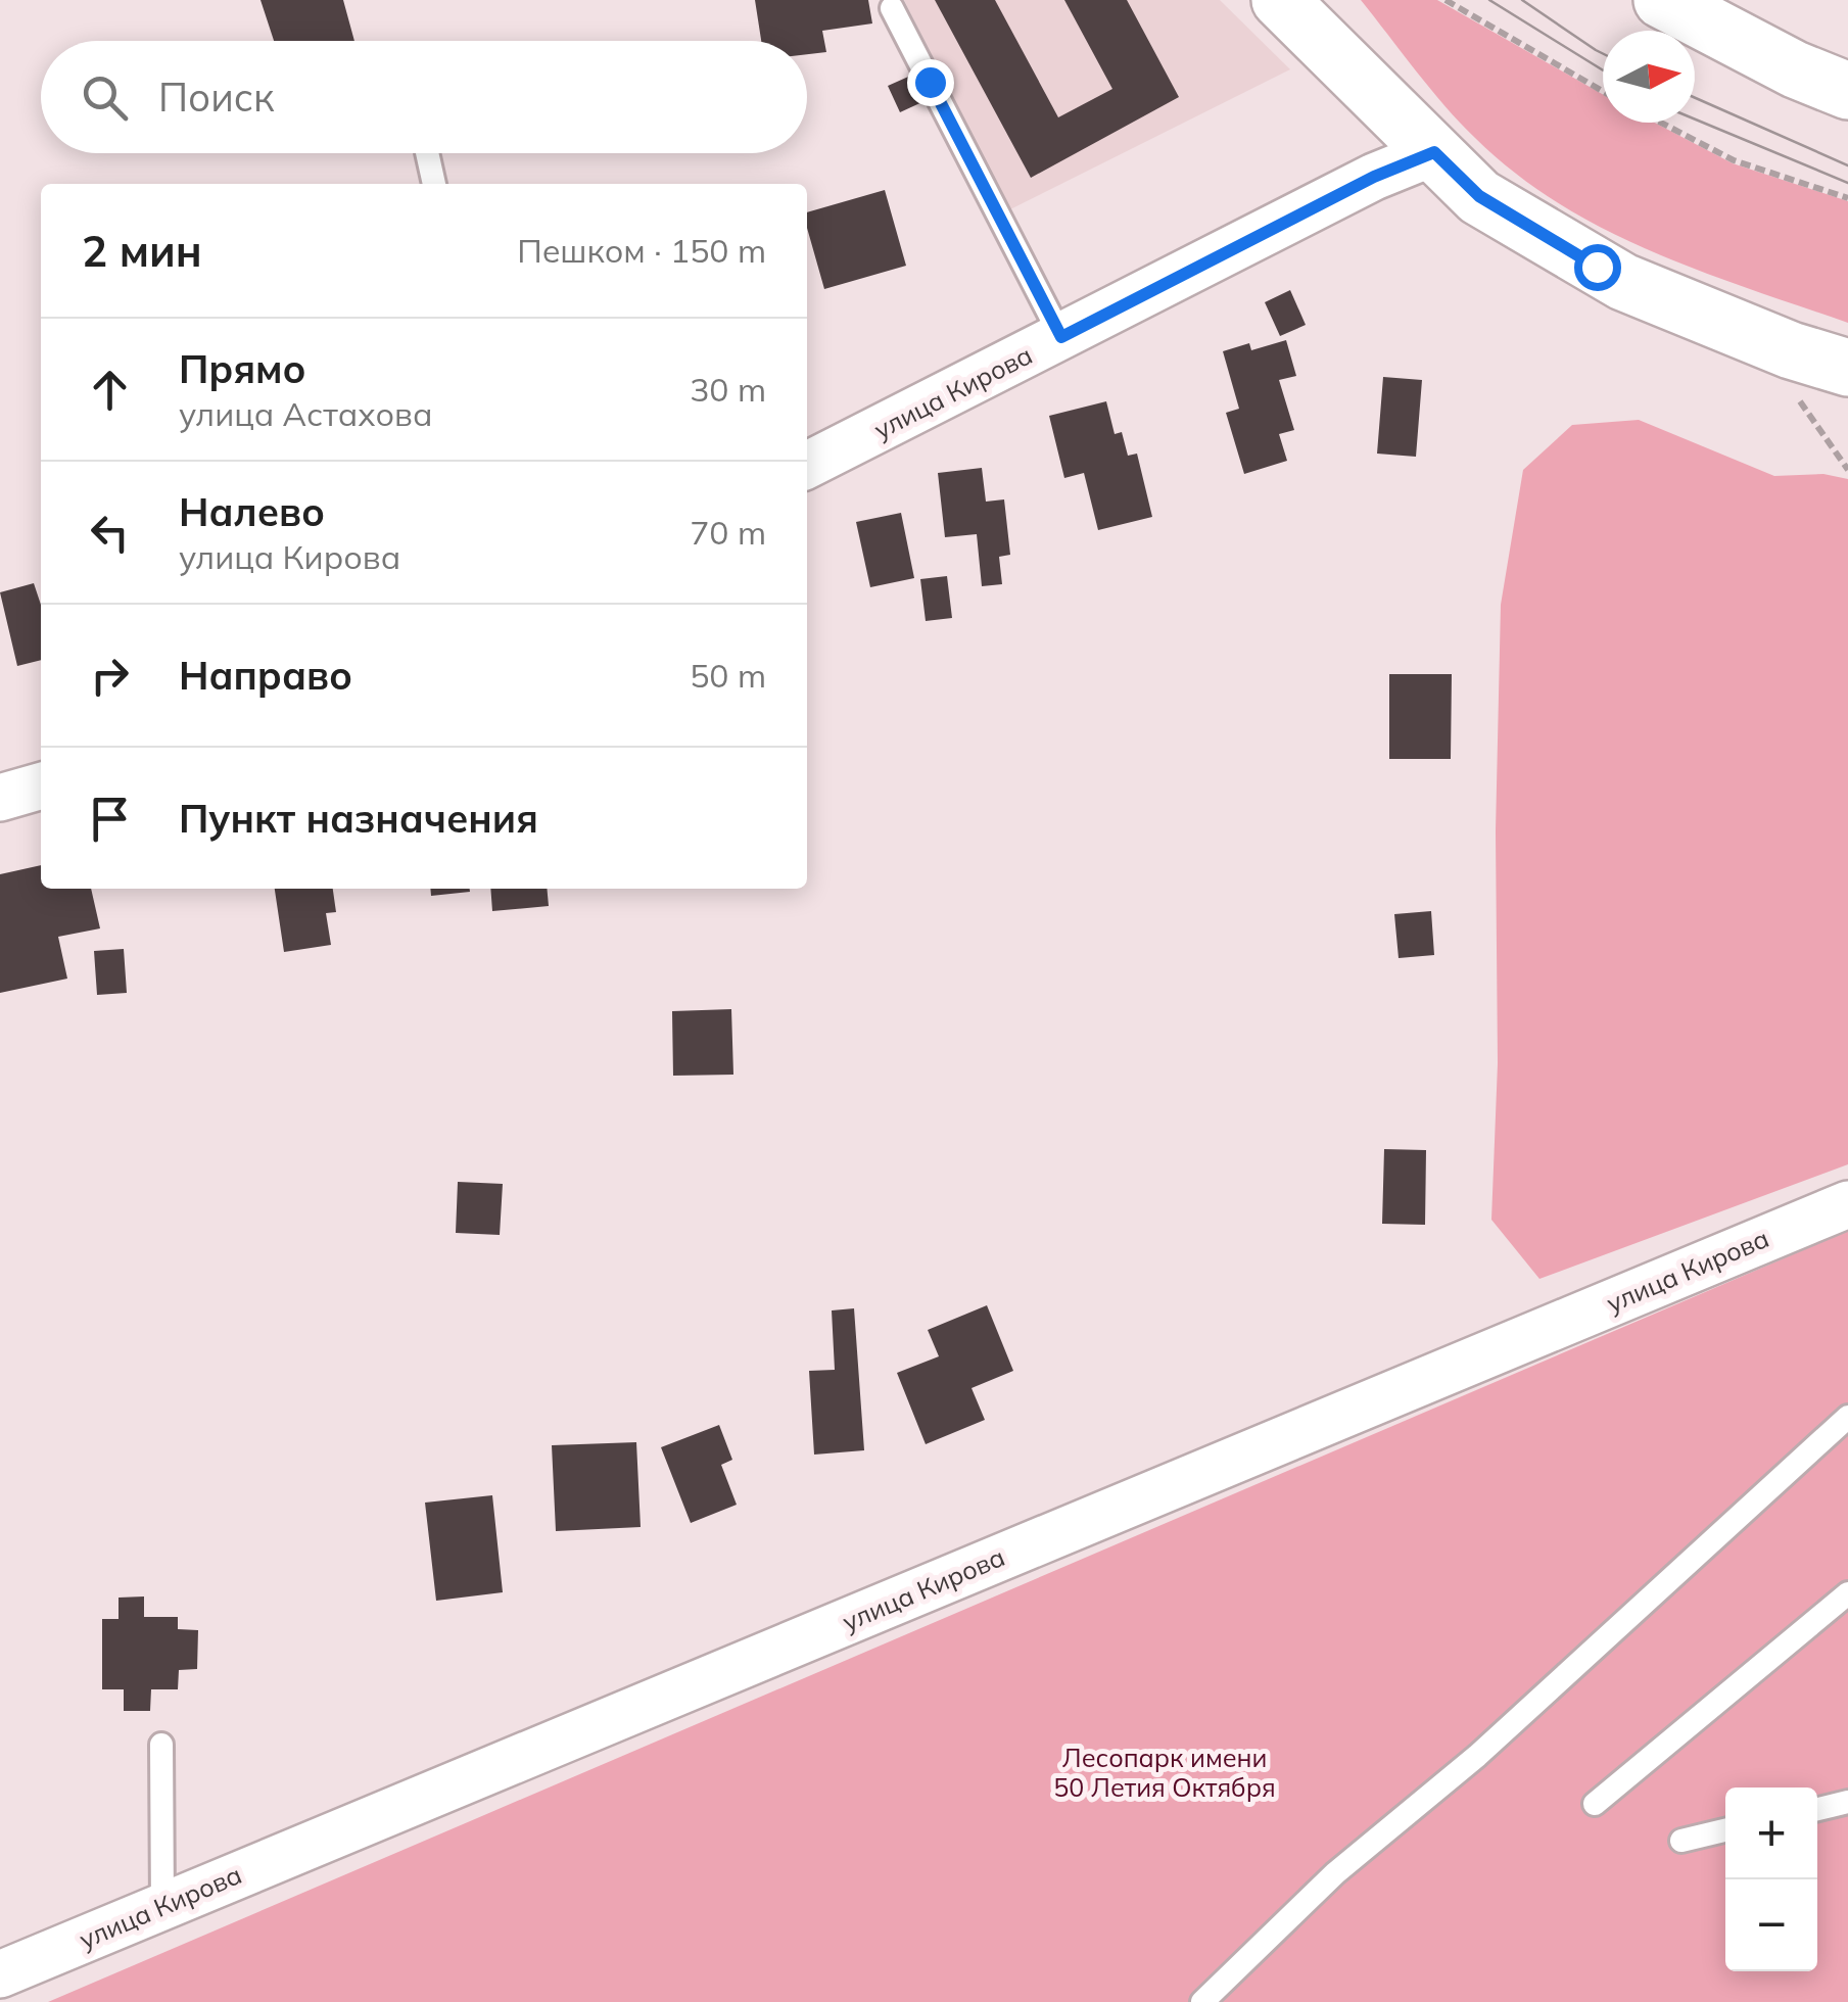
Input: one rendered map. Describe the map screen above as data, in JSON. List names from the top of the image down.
{
  "streets": {
    "street": ["улица Кирова"]
  },
  "parks": ["Лесопарк имени 50 Летия Октября"],
  "north": "right",
  "page": {
    "search": "Поиск",
    "heading": ["2 мин", "Пешком · 150 m"],
    "list": [
      ["Прямо", "улица Астахова", "30 m"],
      ["Налево", "улица Кирова", "70 m"],
      ["Направо", "50 m"],
      "Пункт назначения"
    ],
    "map_buttons": ["+", "−"]
  }
}
